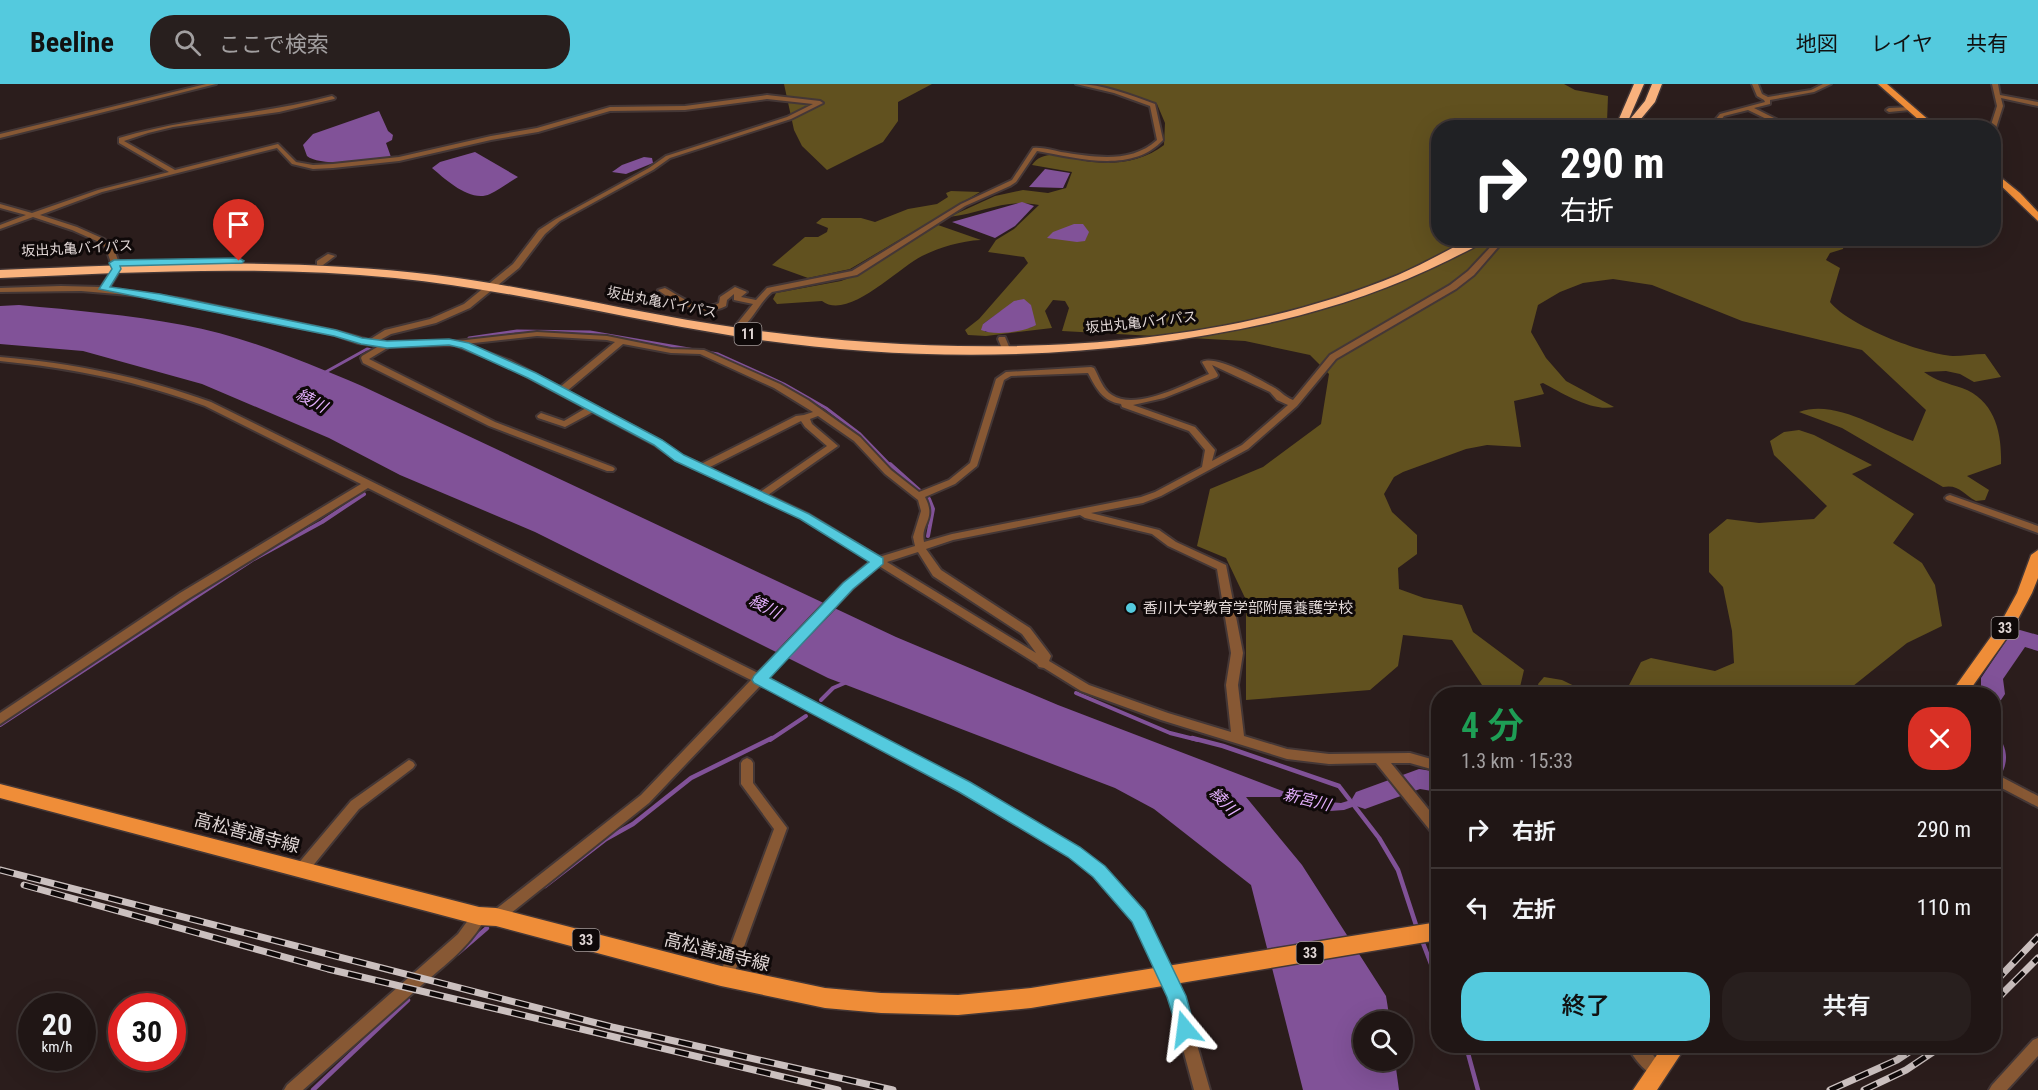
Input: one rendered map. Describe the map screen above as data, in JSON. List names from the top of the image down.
{
  "streets": {
    "highway": ["坂出丸亀バイパス", "11"],
    "main road": ["33", "高松善通寺線"]
  },
  "water": ["綾川", "新宮川"],
  "places": ["香川大学教育学部附属養護学校"],
  "page": {
    "header": "Beeline",
    "search": "ここで検索",
    "nav": ["地図", "レイヤ", "共有"],
    "turn": ["290 m", "右折"],
    "heading": ["4 分", "1.3 km · 15:33"],
    "list": [
      {
        "name": "右折",
        "value": "290 m"
      },
      {
        "name": "左折",
        "value": "110 m"
      }
    ],
    "buttons": ["終了", "共有"],
    "speed": "20 km/h",
    "limit": "30"
  }
}
